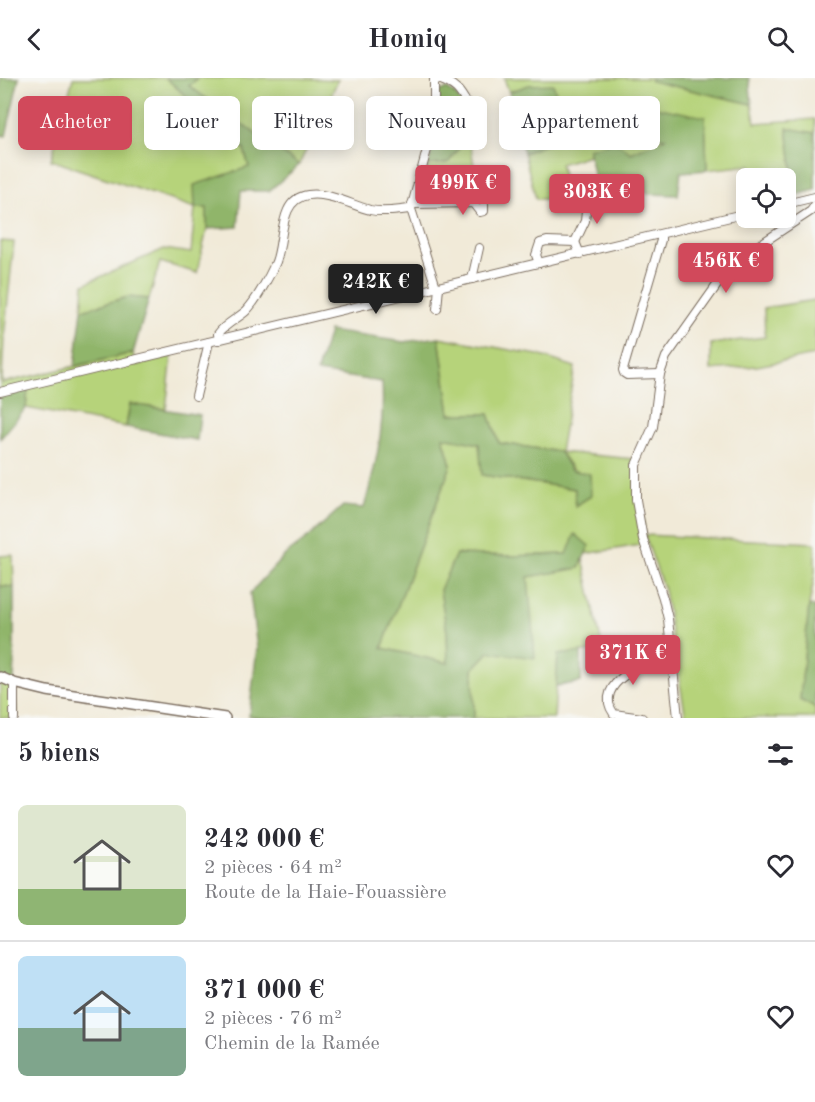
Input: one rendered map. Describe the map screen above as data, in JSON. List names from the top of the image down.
{
  "page": {
    "header": "Homiq",
    "chip": [
      "Acheter",
      "Louer",
      "Filtres",
      "Nouveau",
      "Appartement"
    ],
    "price": [
      "499K €",
      "303K €",
      "456K €",
      "242K €",
      "371K €"
    ],
    "heading": "5 biens",
    "list": [
      {
        "name": "242 000 €",
        "note": "2 pièces · 64 m² · Route de la Haie-Fouassière"
      },
      {
        "name": "371 000 €",
        "note": "2 pièces · 76 m² · Chemin de la Ramée"
      }
    ]
  }
}
